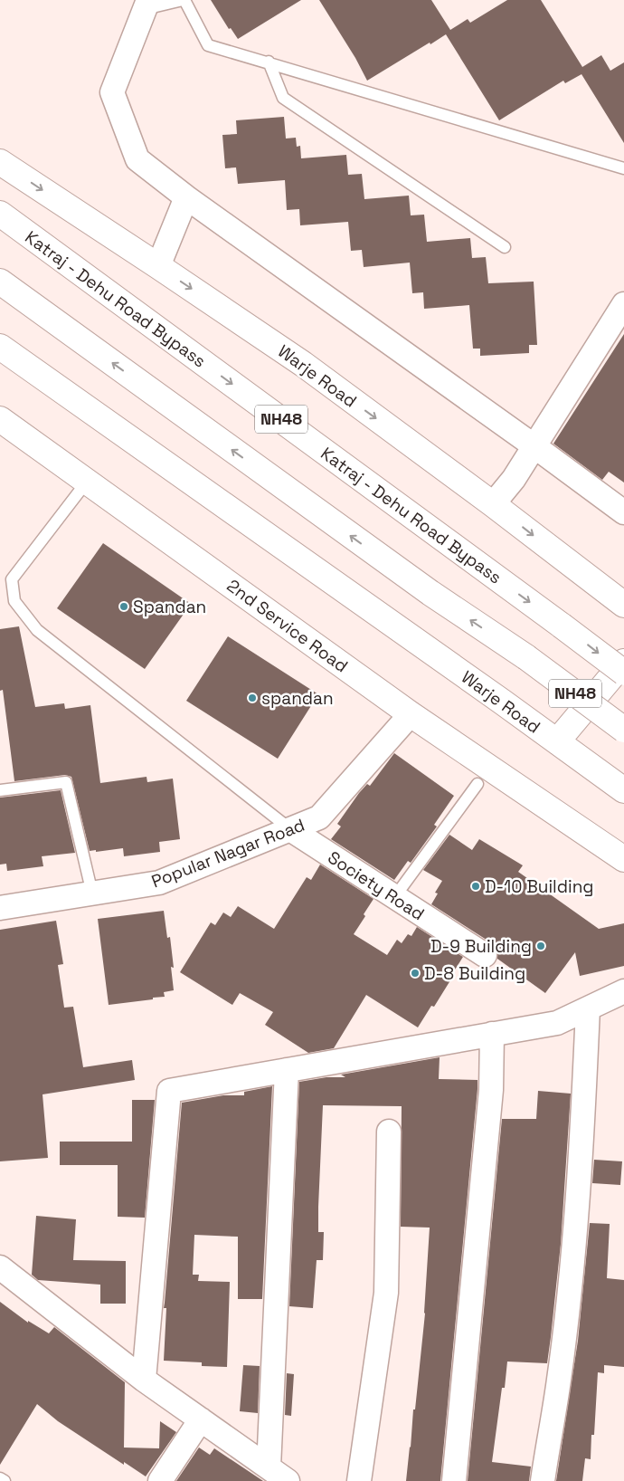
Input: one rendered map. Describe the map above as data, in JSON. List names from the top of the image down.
{
  "streets": {
    "main road": [
      "Katraj - Dehu Road Bypass",
      "Warje Road",
      "NH48",
      "2nd Service Road"
    ],
    "street": ["Popular Nagar Road", "Society Road"]
  },
  "crossings": [
    ["2nd Service Road", "Popular Nagar Road"],
    ["Popular Nagar Road", "Society Road"]
  ],
  "places": [
    "Spandan",
    "spandan",
    "D-10 Building",
    "D-9 Building",
    "D-8 Building"
  ]
}
